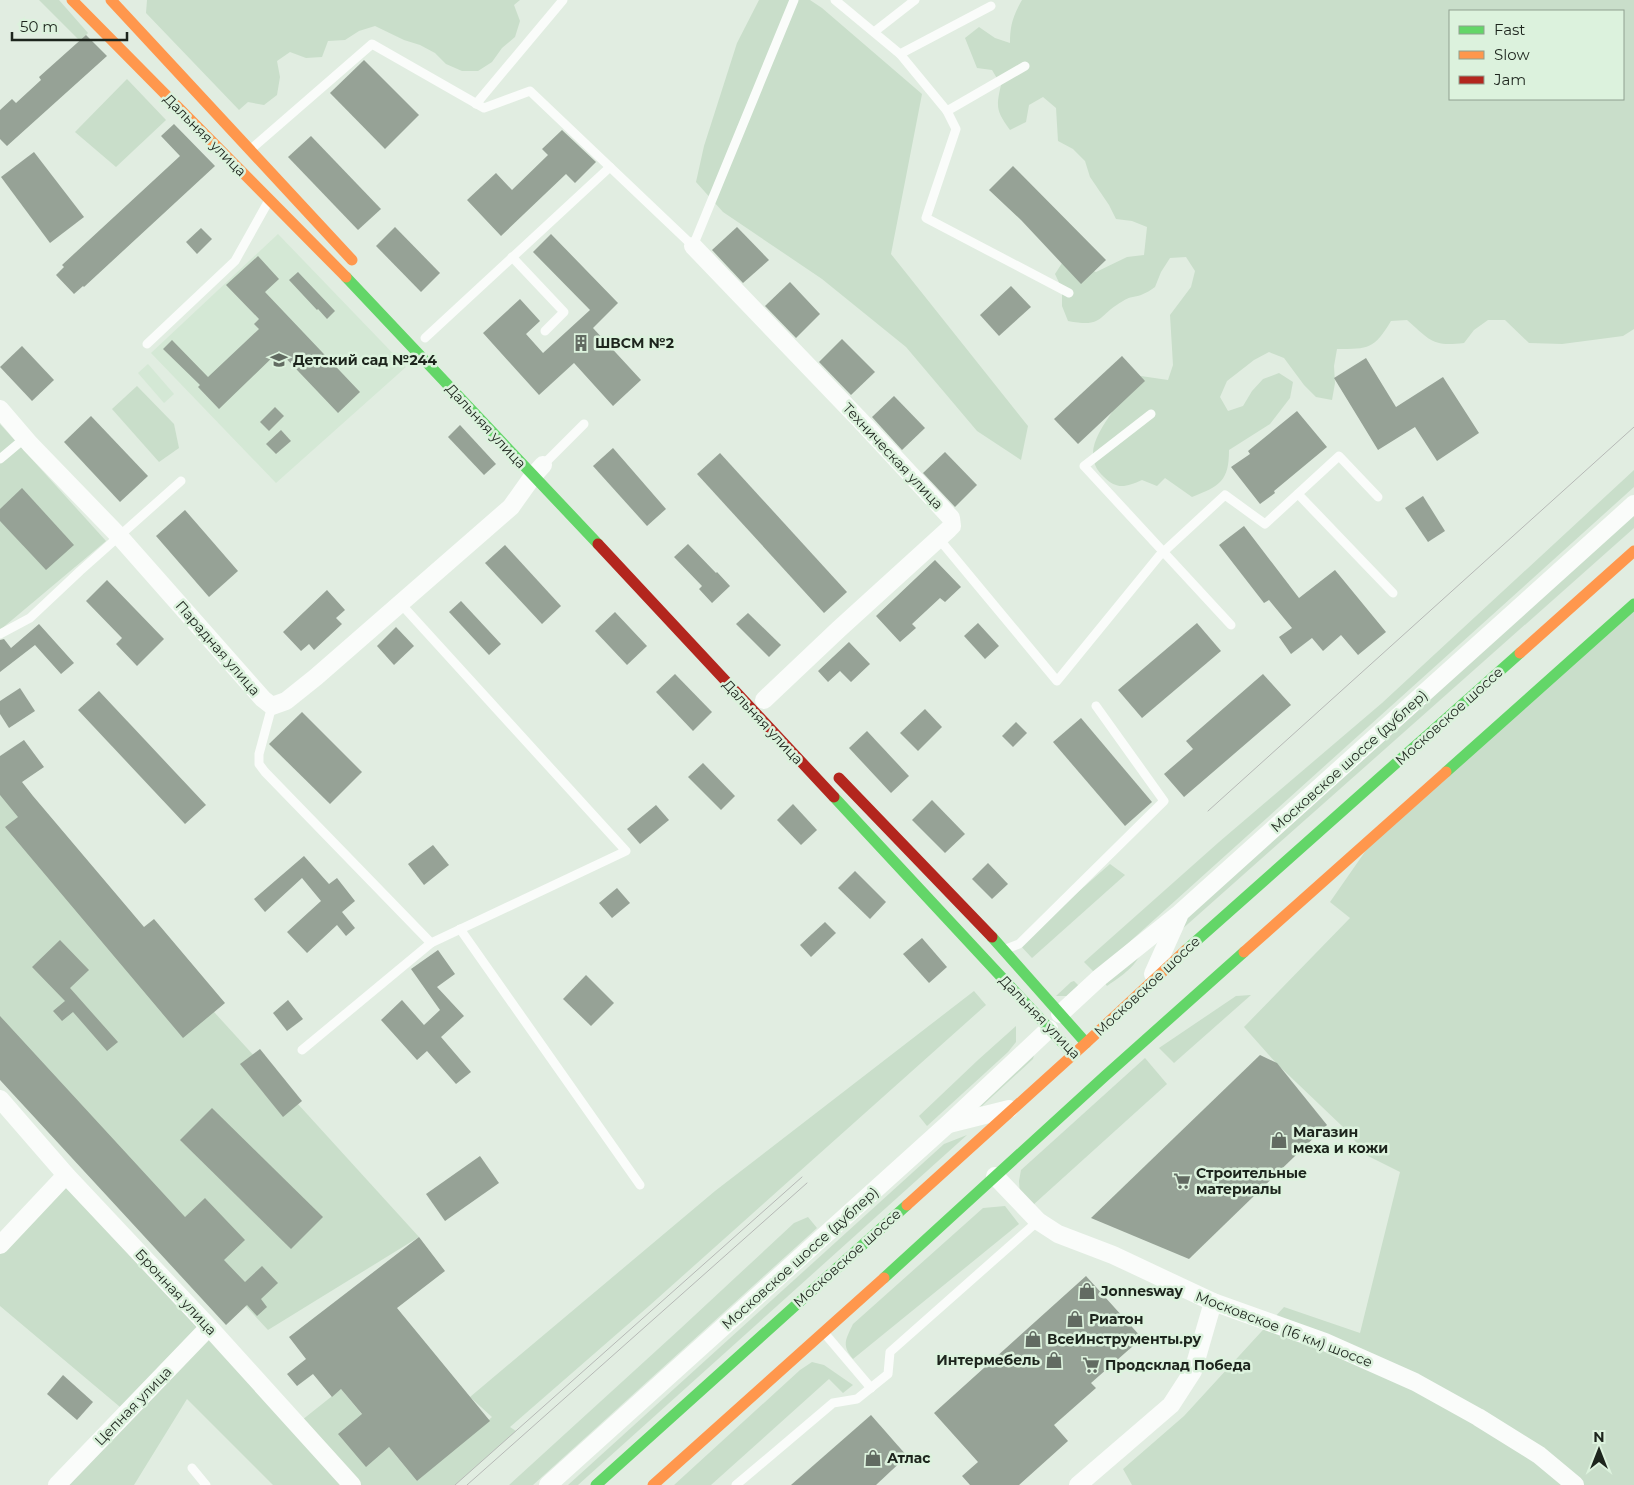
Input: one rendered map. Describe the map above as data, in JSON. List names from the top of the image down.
{
  "streets": {
    "main road": ["Дальняя улица", "Московское шоссе"],
    "street": [
      "Техническая улица",
      "Парадная улица",
      "Московское шоссе (дублер)",
      "Бронная улица",
      "Московское (16 км) шоссе",
      "Цепная улица"
    ]
  },
  "crossings": [
    ["Дальняя улица", "Парадная улица"],
    ["Дальняя улица", "Московское шоссе"],
    ["Дальняя улица", "Московское шоссе (дублер)"],
    ["Бронная улица", "Цепная улица"]
  ],
  "places": {
    "building": ["ШВСМ №2"],
    "school or university": ["Детский сад №244"],
    "shop": [
      "Магазин меха и кожи",
      "Jonnesway",
      "Риатон",
      "ВсеИнструменты.ру",
      "Интермебель",
      "Атлас"
    ],
    "supermarket": ["Строительные материалы", "Продсклад Победа"]
  },
  "legend": ["Fast", "Slow", "Jam"],
  "scale_bar": "50 m",
  "north": "top"
}
